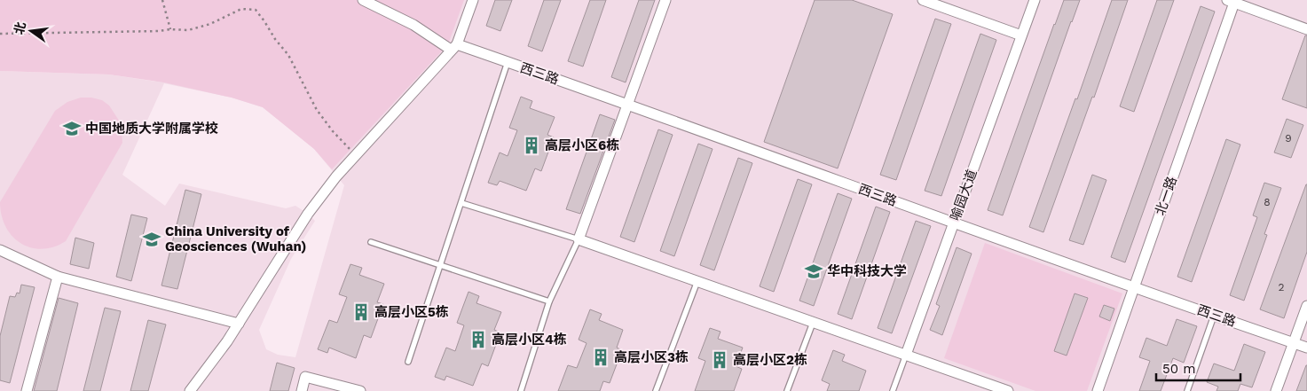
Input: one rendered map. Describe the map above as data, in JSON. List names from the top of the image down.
{
  "streets": {
    "street": ["西三路", "喻园大道", "北一路"]
  },
  "crossings": [
    ["西三路", "喻园大道"],
    ["西三路", "北一路"]
  ],
  "places": {
    "school or university": ["中国地质大学附属学校", "China University of Geosciences (Wuhan)", "华中科技大学"],
    "building": [
      "高层小区6栋",
      "高层小区5栋",
      "高层小区4栋",
      "高层小区3栋",
      "高层小区2栋"
    ]
  },
  "house_numbers": ["9", "8", "2"],
  "scale_bar": "50 m",
  "north": "left"
}
